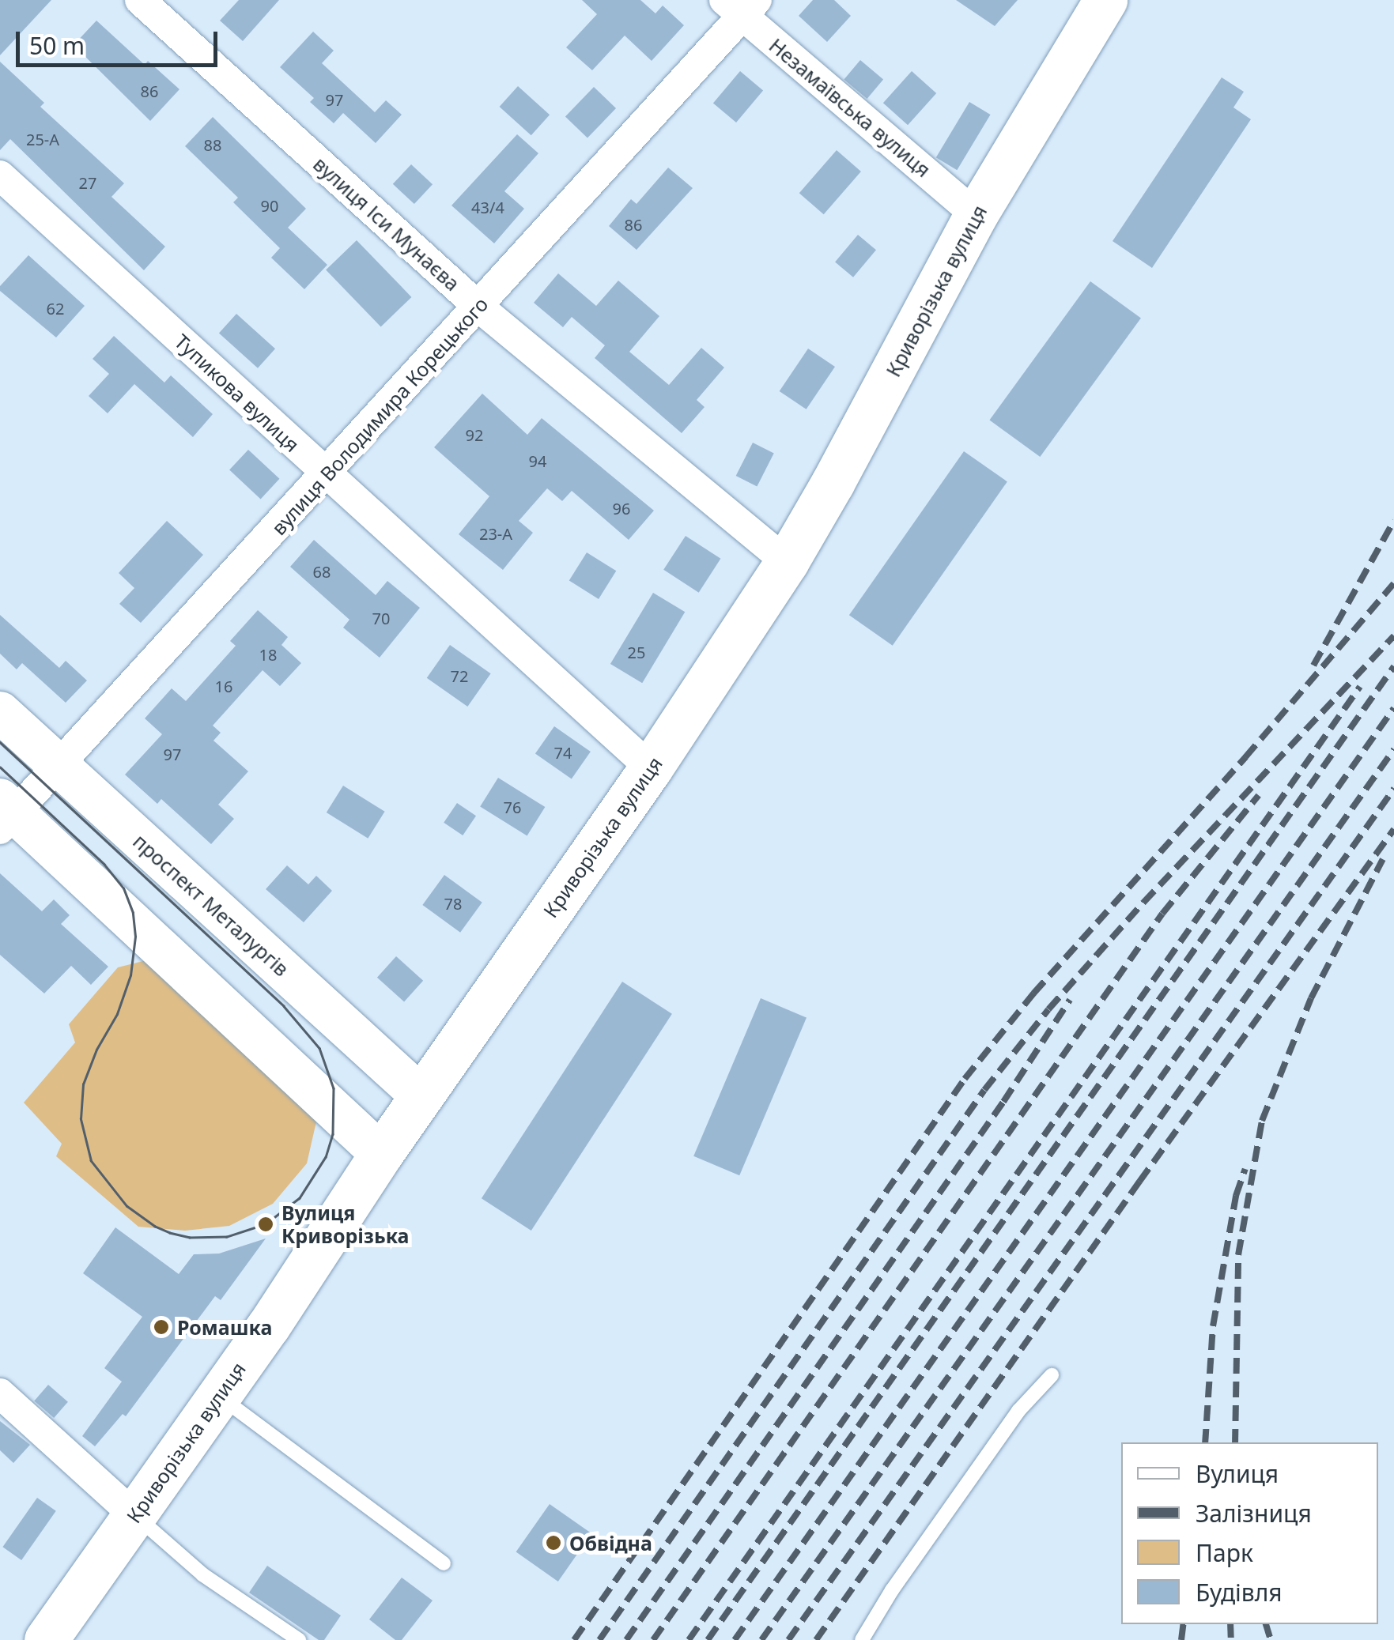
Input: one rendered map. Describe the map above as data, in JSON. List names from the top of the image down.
{
  "streets": {
    "main road": ["Криворізька вулиця", "проспект Металургів"],
    "street": [
      "Незамаївська вулиця",
      "вулиця Іси Мунаєва",
      "Тупикова вулиця",
      "вулиця Володимира Корецького"
    ]
  },
  "crossings": [
    ["Незамаївська вулиця", "Криворізька вулиця"],
    ["Незамаївська вулиця", "вулиця Володимира Корецького"],
    ["вулиця Іси Мунаєва", "Криворізька вулиця"],
    ["вулиця Іси Мунаєва", "вулиця Володимира Корецького"],
    ["Криворізька вулиця", "Тупикова вулиця"],
    ["Криворізька вулиця", "проспект Металургів"],
    ["Тупикова вулиця", "вулиця Володимира Корецького"],
    ["вулиця Володимира Корецького", "проспект Металургів"]
  ],
  "places": ["Вулиця Криворізька", "Ромашка", "Обвідна"],
  "house_numbers": [
    "86",
    "97",
    "25-А",
    "88",
    "27",
    "90",
    "43/4",
    "86",
    "62",
    "92",
    "94",
    "96",
    "23-А",
    "68",
    "70",
    "25",
    "18",
    "72",
    "16",
    "74",
    "97",
    "76",
    "78"
  ],
  "legend": [
    "Вулиця",
    "Залізниця",
    "Парк",
    "Будівля"
  ],
  "scale_bar": "50 m"
}
